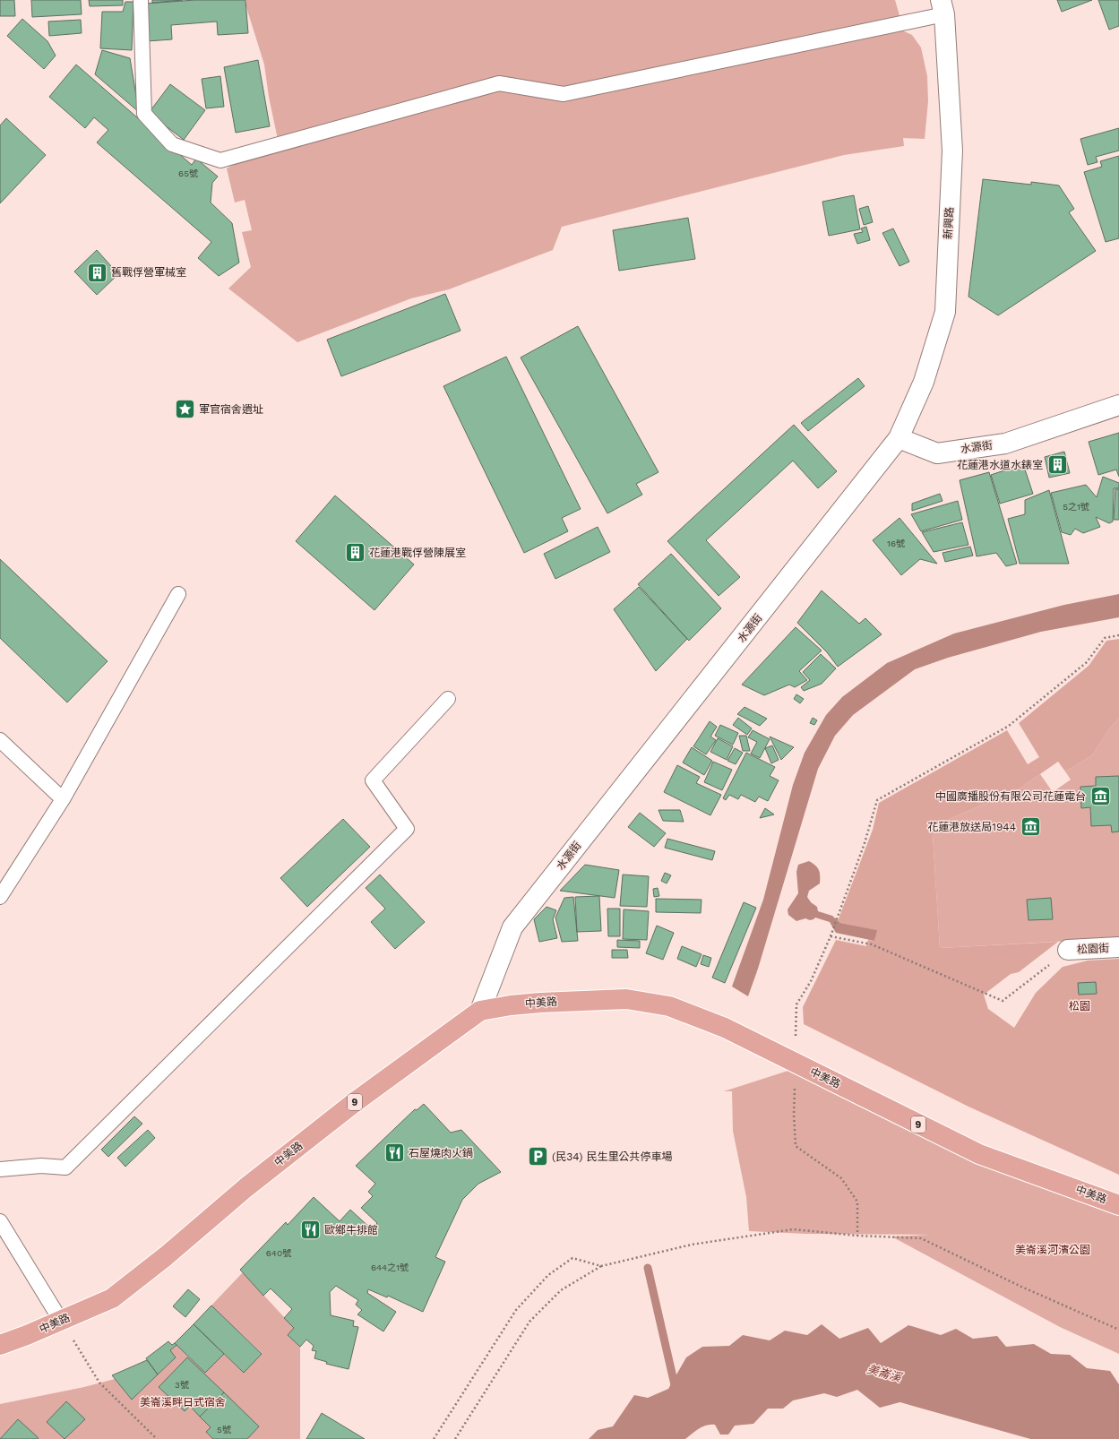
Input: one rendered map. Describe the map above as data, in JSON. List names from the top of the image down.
{
  "streets": {
    "main road": ["中美路", "9"],
    "street": ["新興路", "水源街", "松園街"]
  },
  "crossings": [
    ["新興路", "水源街"],
    ["水源街", "中美路"]
  ],
  "water": ["美崙溪"],
  "parks": ["松園", "美崙溪河濱公園", "美崙溪畔日式宿舍"],
  "places": {
    "building": ["舊戰俘營軍械室", "花蓮港水道水錶室", "花蓮港戰俘營陳展室"],
    "place": ["軍官宿舍遺址"],
    "museum": ["中國廣播股份有限公司花蓮電台", "花蓮港放送局1944"],
    "restaurant": ["石屋燒肉火鍋", "歐鄉牛排館"],
    "parking": ["(民34) 民生里公共停車場"]
  },
  "house_numbers": [
    "65號",
    "5之1號",
    "16號",
    "640號",
    "644之1號",
    "3號",
    "5號"
  ]
}
